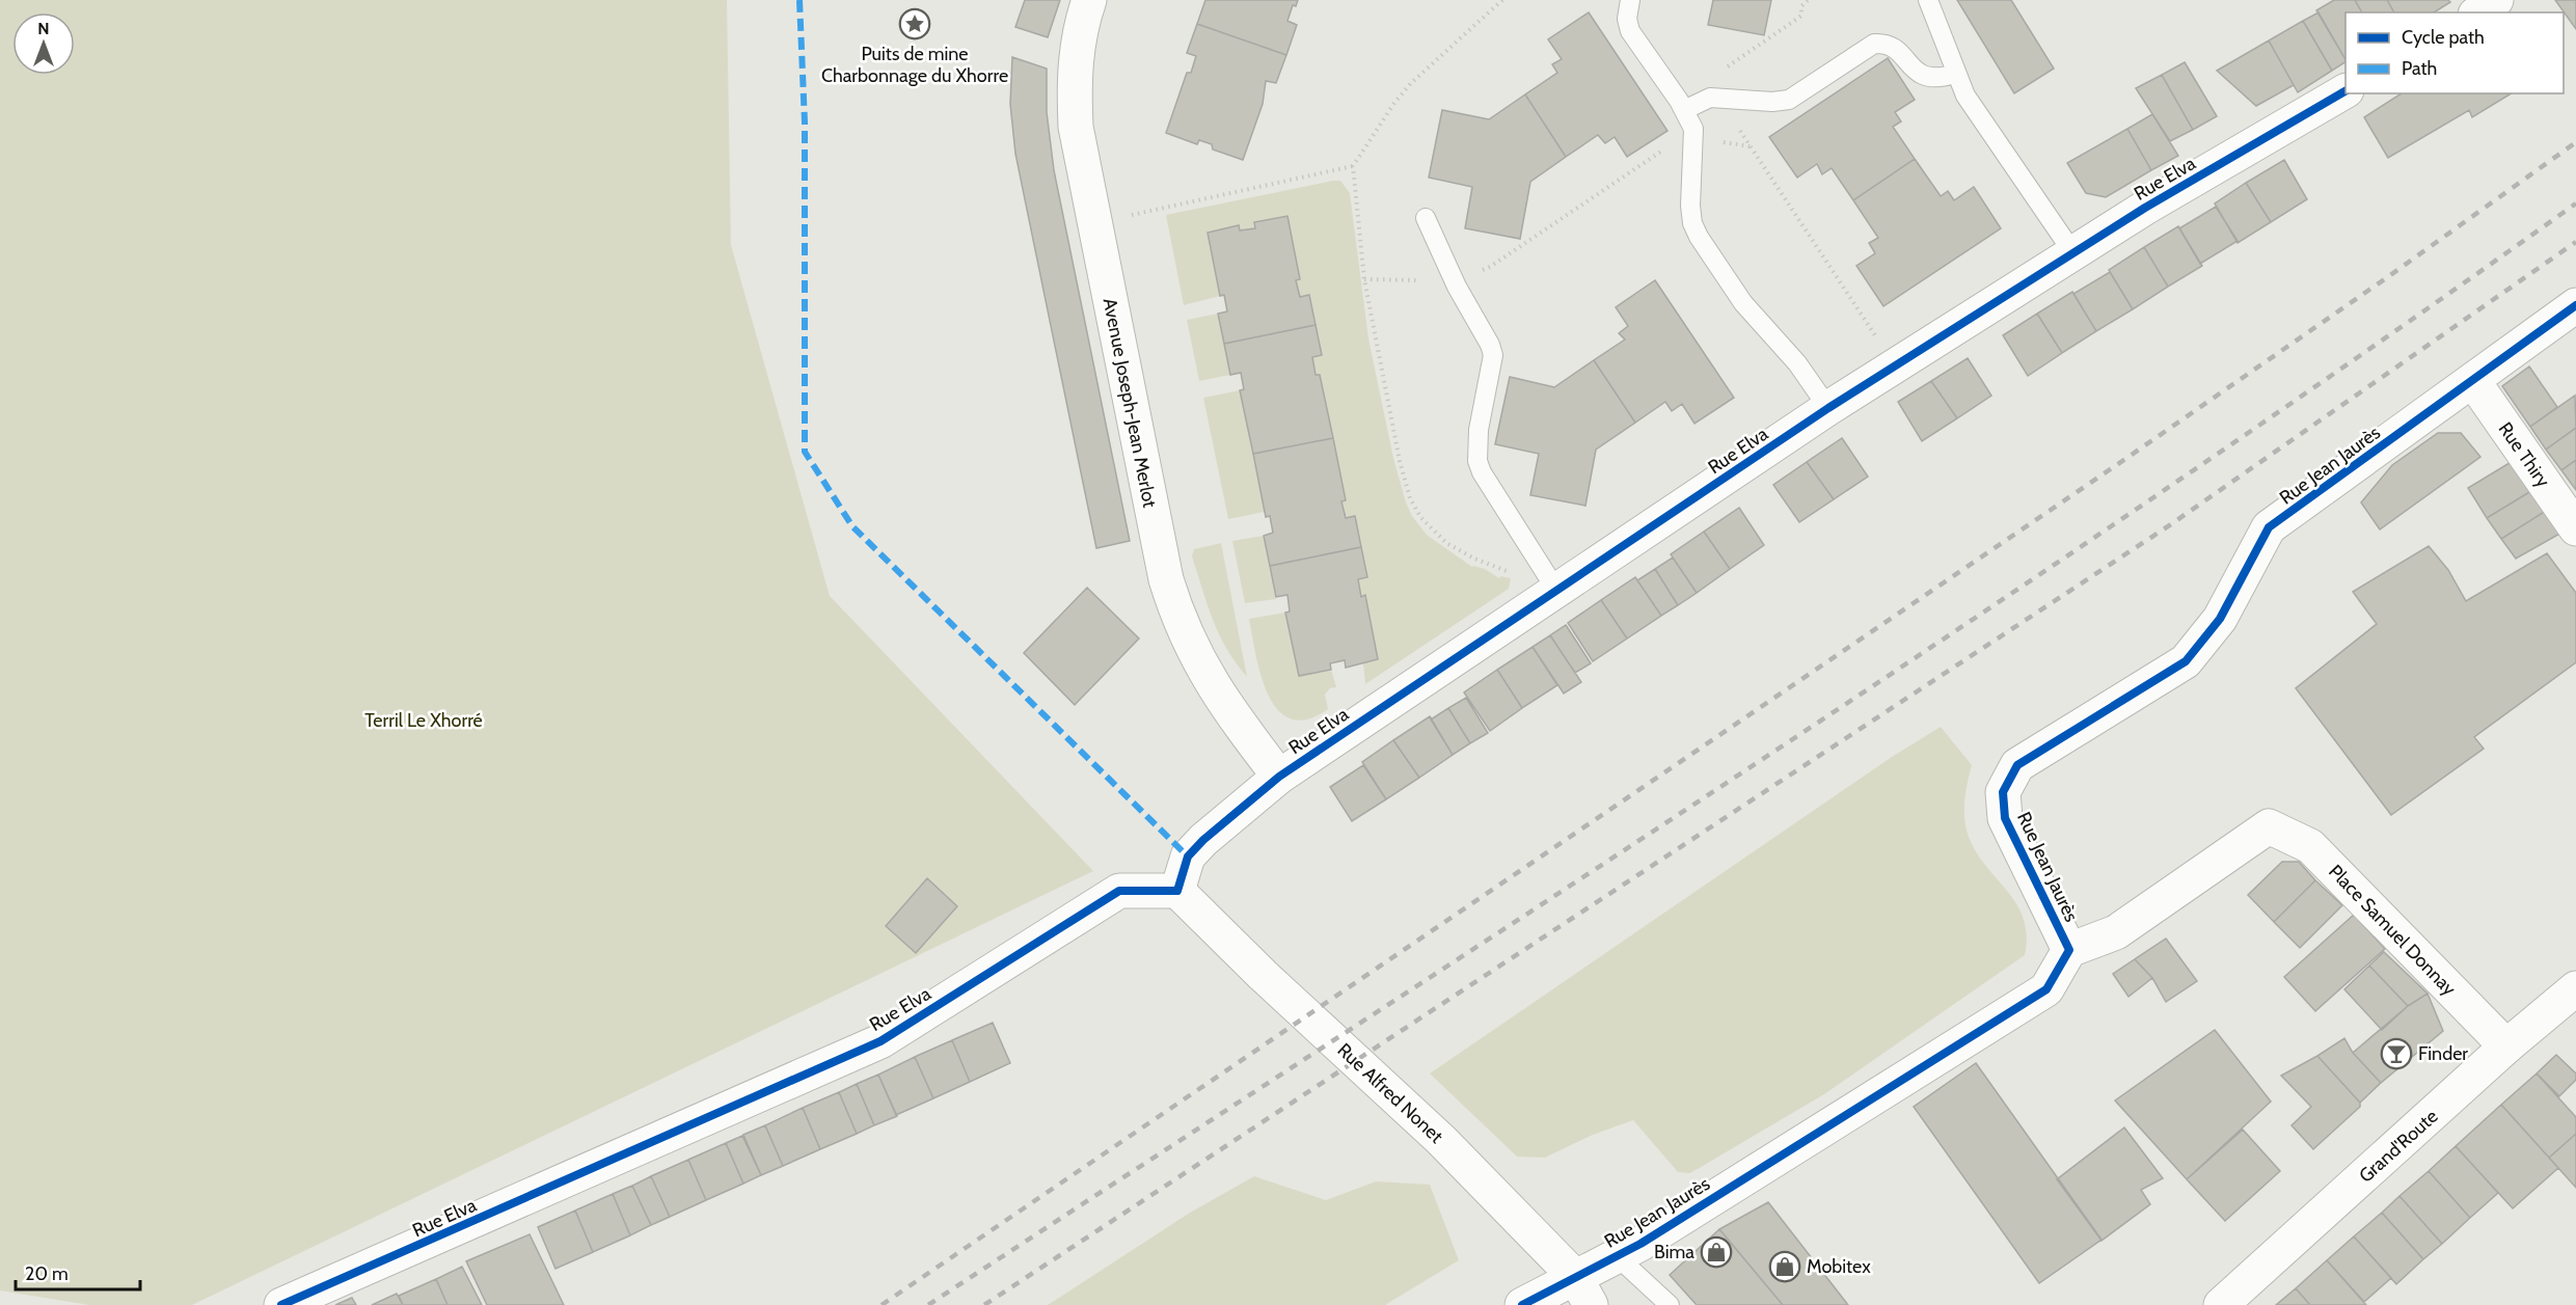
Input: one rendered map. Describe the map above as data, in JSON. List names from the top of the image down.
{
  "streets": {
    "street": [
      "Rue Elva",
      "Avenue Joseph-Jean Merlot",
      "Rue Thiry",
      "Rue Jean Jaurès",
      "Place Samuel Donnay",
      "Rue Alfred Nonet",
      "Grand'Route"
    ]
  },
  "crossings": [
    ["Rue Elva", "Avenue Joseph-Jean Merlot"],
    ["Rue Elva", "Rue Alfred Nonet"],
    ["Rue Thiry", "Rue Jean Jaurès"],
    ["Rue Jean Jaurès", "Place Samuel Donnay"],
    ["Rue Jean Jaurès", "Rue Alfred Nonet"],
    ["Place Samuel Donnay", "Grand'Route"]
  ],
  "parks": ["Terril Le Xhorré"],
  "places": {
    "place": ["Puits de mine Charbonnage du Xhorre"],
    "bar": ["Finder"],
    "shop": ["Bima", "Mobitex"]
  },
  "legend": ["Cycle path", "Path"],
  "scale_bar": "20 m",
  "north": "top"
}
